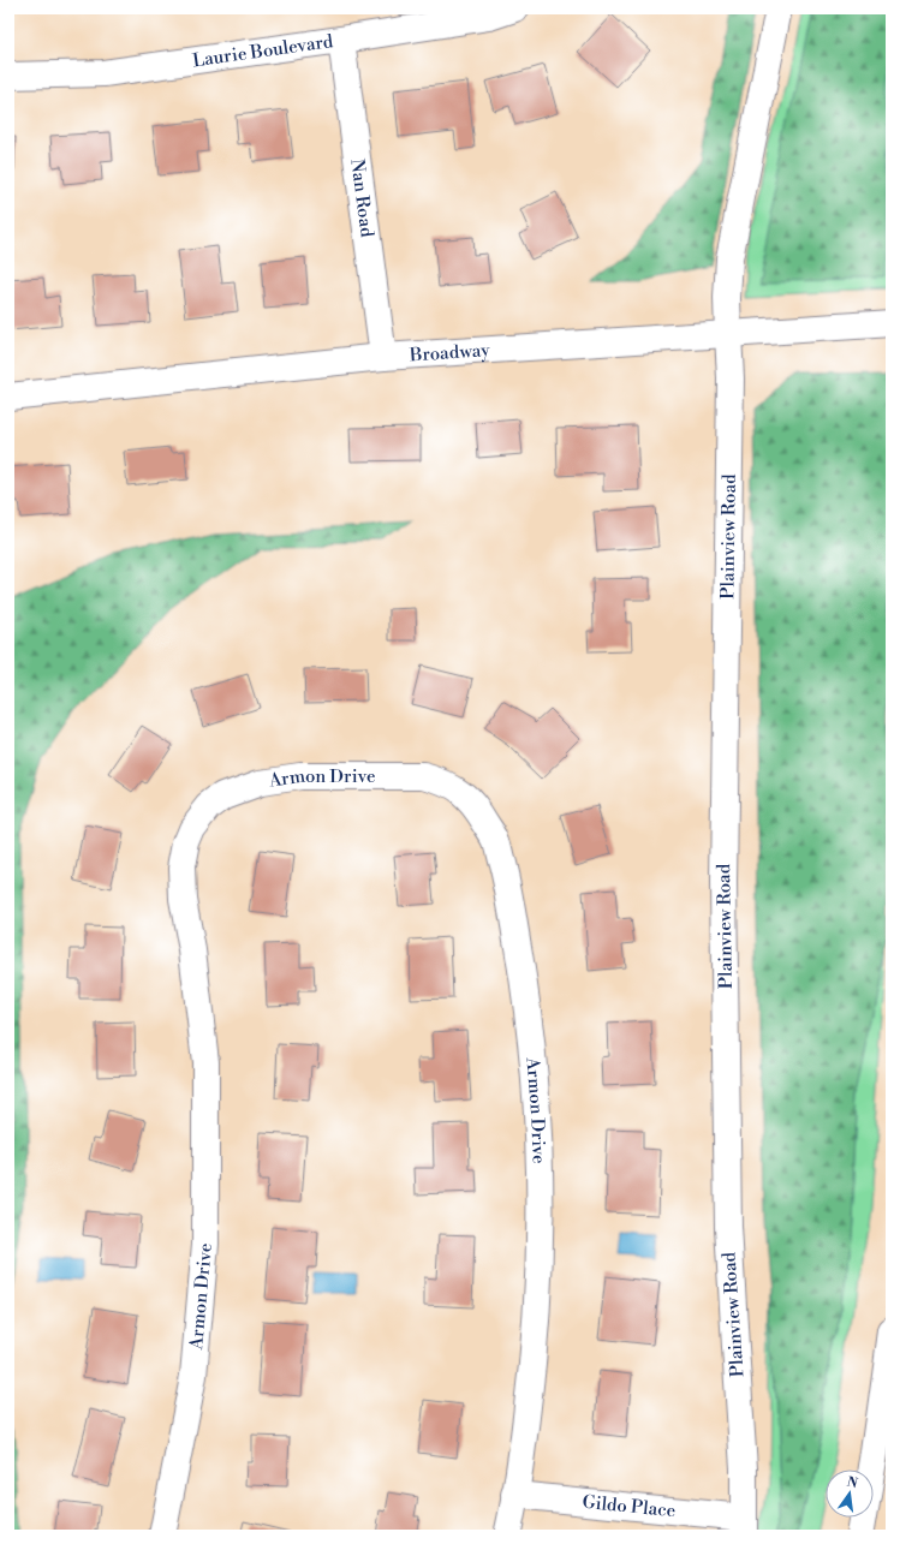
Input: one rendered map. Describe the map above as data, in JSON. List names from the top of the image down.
{
  "streets": {
    "main road": [
      "Laurie Boulevard",
      "Nan Road",
      "Broadway",
      "Plainview Road",
      "Armon Drive",
      "Gildo Place"
    ]
  },
  "crossings": [
    ["Laurie Boulevard", "Nan Road"],
    ["Nan Road", "Broadway"],
    ["Broadway", "Plainview Road"],
    ["Plainview Road", "Gildo Place"],
    ["Armon Drive", "Gildo Place"]
  ],
  "north": "top"
}
